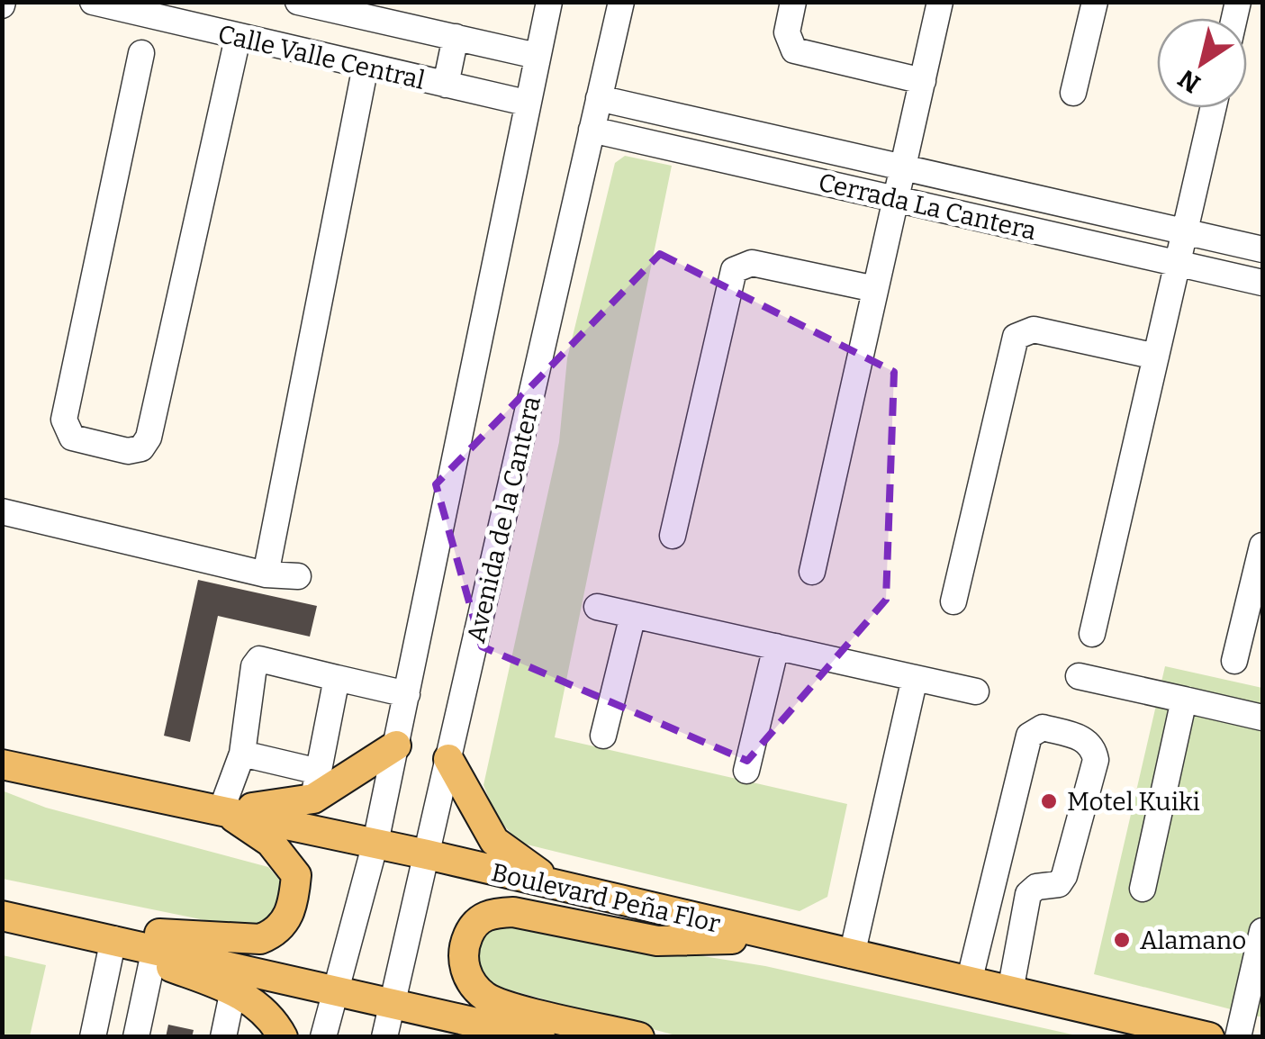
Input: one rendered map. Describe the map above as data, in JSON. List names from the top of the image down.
{
  "streets": {
    "main road": ["Boulevard Peña Flor"],
    "street": ["Calle Valle Central", "Cerrada La Cantera", "Avenida de la Cantera"]
  },
  "crossings": [
    ["Cerrada La Cantera", "Avenida de la Cantera"],
    ["Avenida de la Cantera", "Boulevard Peña Flor"]
  ],
  "places": ["Motel Kuiki", "Alamano"],
  "north": "bottom left"
}
